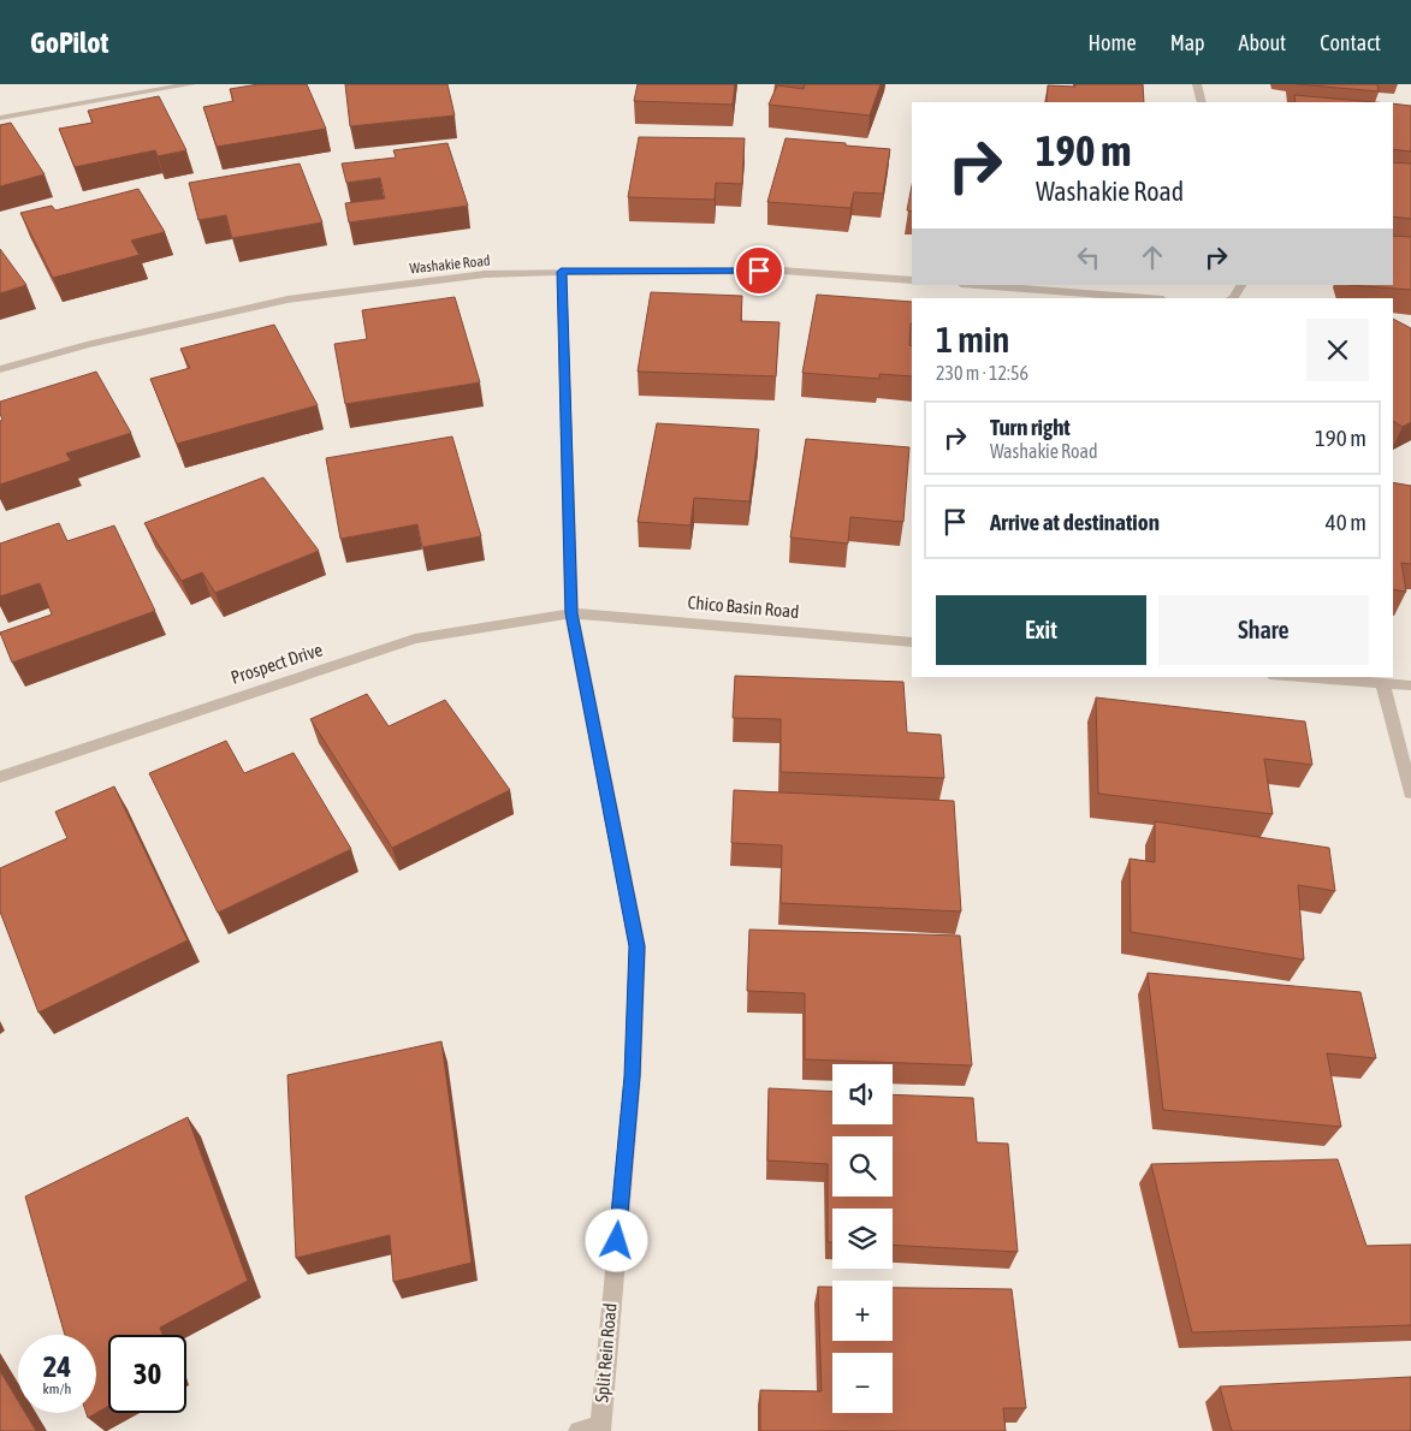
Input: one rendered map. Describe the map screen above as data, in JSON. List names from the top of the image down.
{
  "streets": {
    "street": [
      "Washakie Road",
      "Chico Basin Road",
      "Prospect Drive",
      "Split Rein Road"
    ]
  },
  "crossings": [
    ["Washakie Road", "Split Rein Road"],
    ["Chico Basin Road", "Prospect Drive"],
    ["Chico Basin Road", "Split Rein Road"],
    ["Prospect Drive", "Split Rein Road"]
  ],
  "page": {
    "header": "GoPilot",
    "nav": [
      "Home",
      "Map",
      "About",
      "Contact"
    ],
    "turn": ["190 m", "Washakie Road"],
    "heading": ["1 min", "230 m · 12:56"],
    "list": [
      {
        "name": "Turn right",
        "note": "Washakie Road",
        "value": "190 m"
      },
      {
        "name": "Arrive at destination",
        "value": "40 m"
      }
    ],
    "buttons": ["Exit", "Share"],
    "map_buttons": ["+", "−"],
    "speed": "24 km/h",
    "limit": "30"
  }
}
